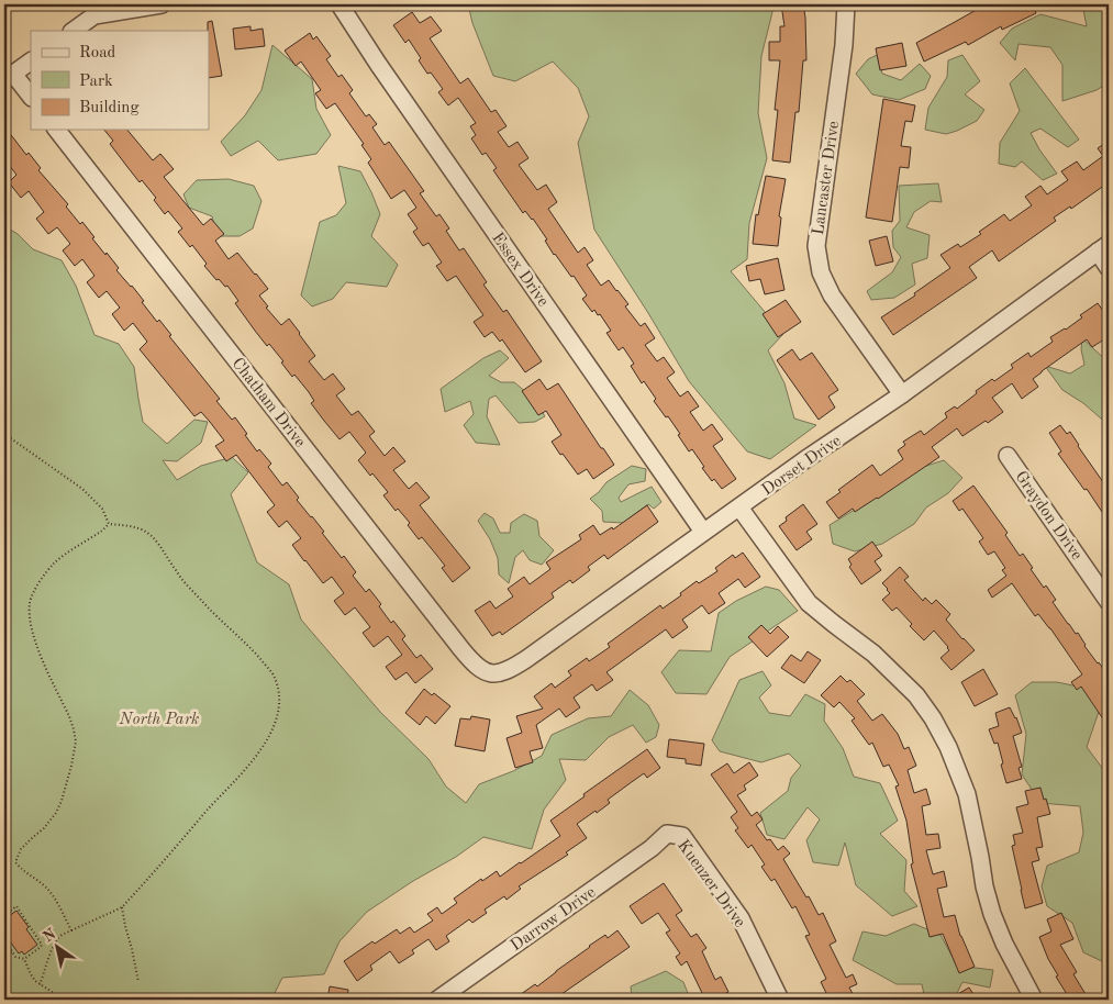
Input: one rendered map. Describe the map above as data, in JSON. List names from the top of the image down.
{
  "streets": {
    "street": [
      "Lancaster Drive",
      "Essex Drive",
      "Chatham Drive",
      "Dorset Drive",
      "Graydon Drive",
      "Kuenzer Drive",
      "Darrow Drive"
    ]
  },
  "crossings": [
    ["Lancaster Drive", "Dorset Drive"],
    ["Essex Drive", "Dorset Drive"],
    ["Chatham Drive", "Dorset Drive"],
    ["Kuenzer Drive", "Darrow Drive"]
  ],
  "parks": ["North Park"],
  "legend": ["Road", "Park", "Building"],
  "north": "top left"
}
